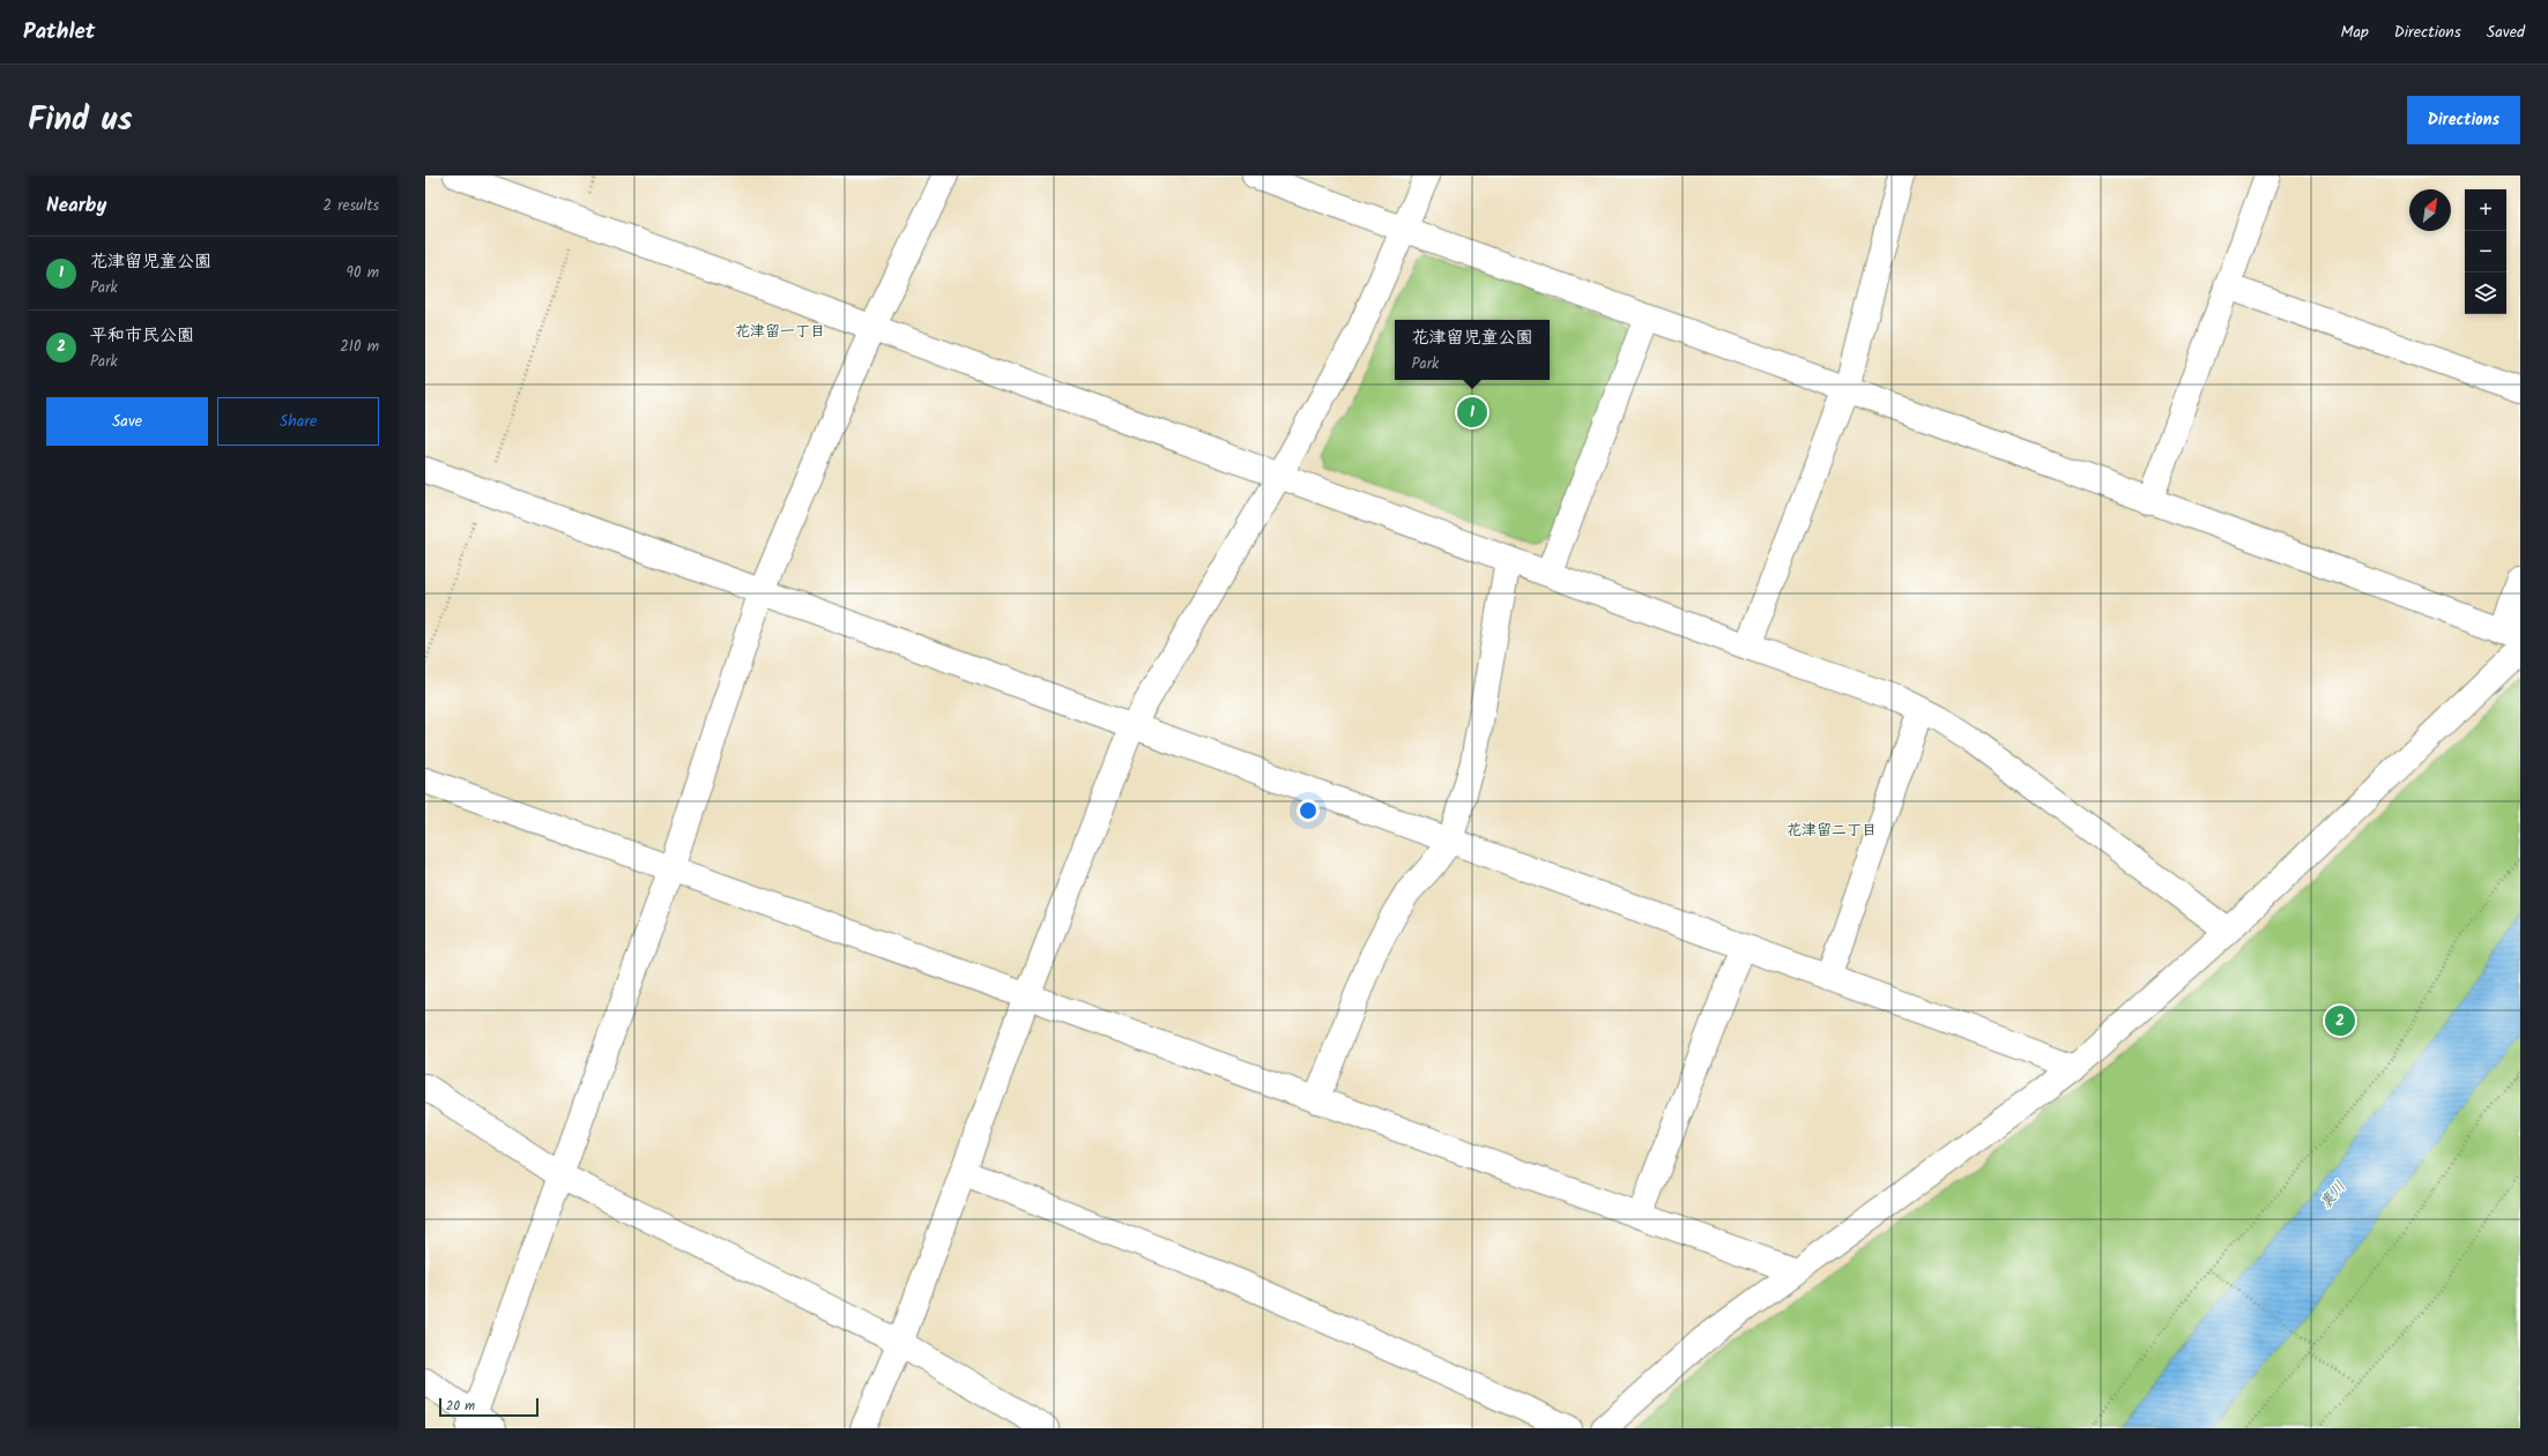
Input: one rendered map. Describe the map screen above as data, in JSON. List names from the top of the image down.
{
  "districts": ["花津留一丁目", "花津留二丁目"],
  "water": ["裏川"],
  "scale_bar": "20 m",
  "north": "top right",
  "page": {
    "header": "Pathlet",
    "nav": ["Map", "Directions", "Saved"],
    "title": "Find us",
    "buttons": [
      "Directions",
      ["Save", "Share"]
    ],
    "heading": ["Nearby", "2 results"],
    "map_buttons": ["+", "−"],
    "list": [
      {
        "mark": "1",
        "name": "花津留児童公園",
        "note": "Park",
        "value": "90 m"
      },
      {
        "mark": "2",
        "name": "平和市民公園",
        "note": "Park",
        "value": "210 m"
      }
    ],
    "popup": ["花津留児童公園", "Park"],
    "pins": ["1", "2"],
    "scale": "20 m"
  }
}
